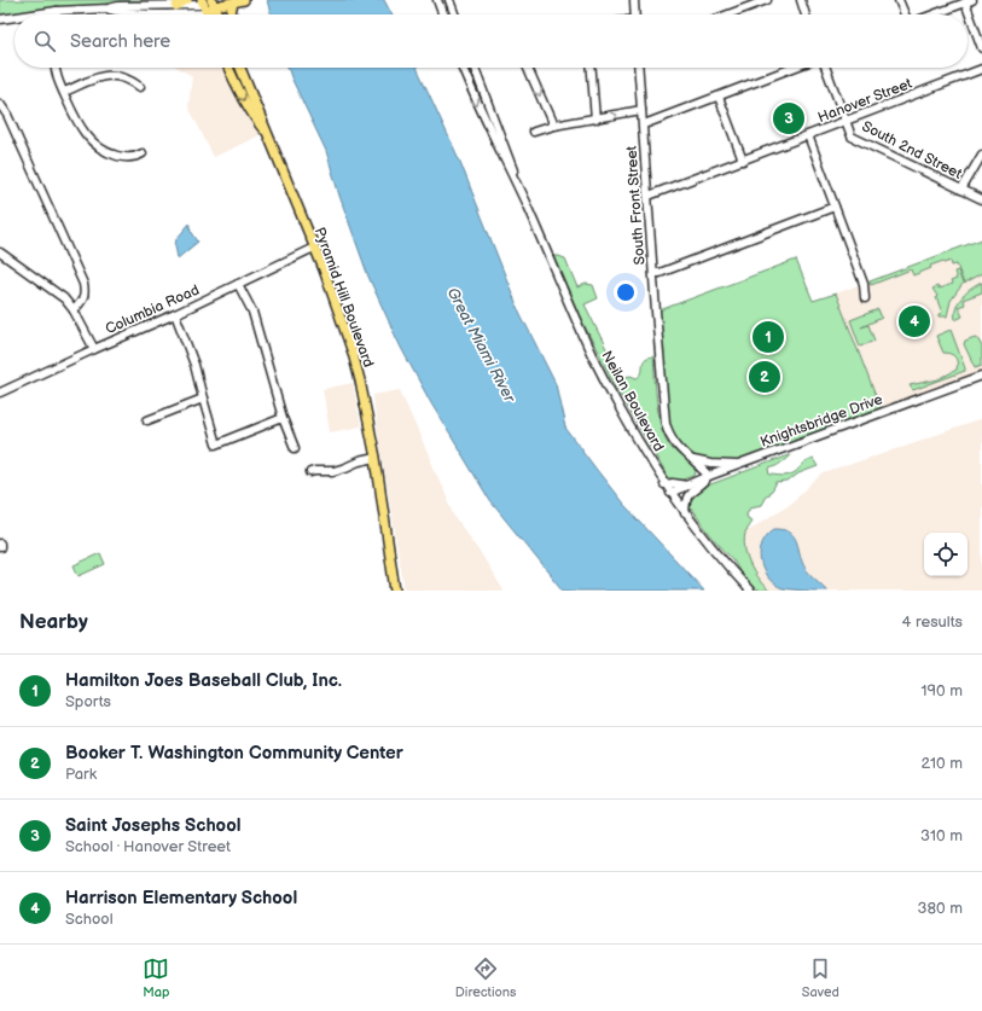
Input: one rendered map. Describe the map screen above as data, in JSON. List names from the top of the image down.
{
  "streets": {
    "main road": ["Pyramid Hill Boulevard"],
    "street": [
      "Hanover Street",
      "South 2nd Street",
      "South Front Street",
      "Columbia Road",
      "Neilan Boulevard",
      "Knightsbridge Drive"
    ]
  },
  "crossings": [
    ["Hanover Street", "South 2nd Street"],
    ["Hanover Street", "South Front Street"],
    ["South Front Street", "Knightsbridge Drive"],
    ["Pyramid Hill Boulevard", "Columbia Road"],
    ["Neilan Boulevard", "Knightsbridge Drive"]
  ],
  "water": ["Great Miami River"],
  "page": {
    "search": "Search here",
    "pins": [
      "3",
      "4",
      "1",
      "2"
    ],
    "heading": ["Nearby", "4 results"],
    "list": [
      {
        "mark": "1",
        "name": "Hamilton Joes Baseball Club, Inc.",
        "note": "Sports",
        "value": "190 m"
      },
      {
        "mark": "2",
        "name": "Booker T. Washington Community Center",
        "note": "Park",
        "value": "210 m"
      },
      {
        "mark": "3",
        "name": "Saint Josephs School",
        "note": "School · Hanover Street",
        "value": "310 m"
      },
      {
        "mark": "4",
        "name": "Harrison Elementary School",
        "note": "School",
        "value": "380 m"
      }
    ],
    "nav": ["Map", "Directions", "Saved"]
  }
}
